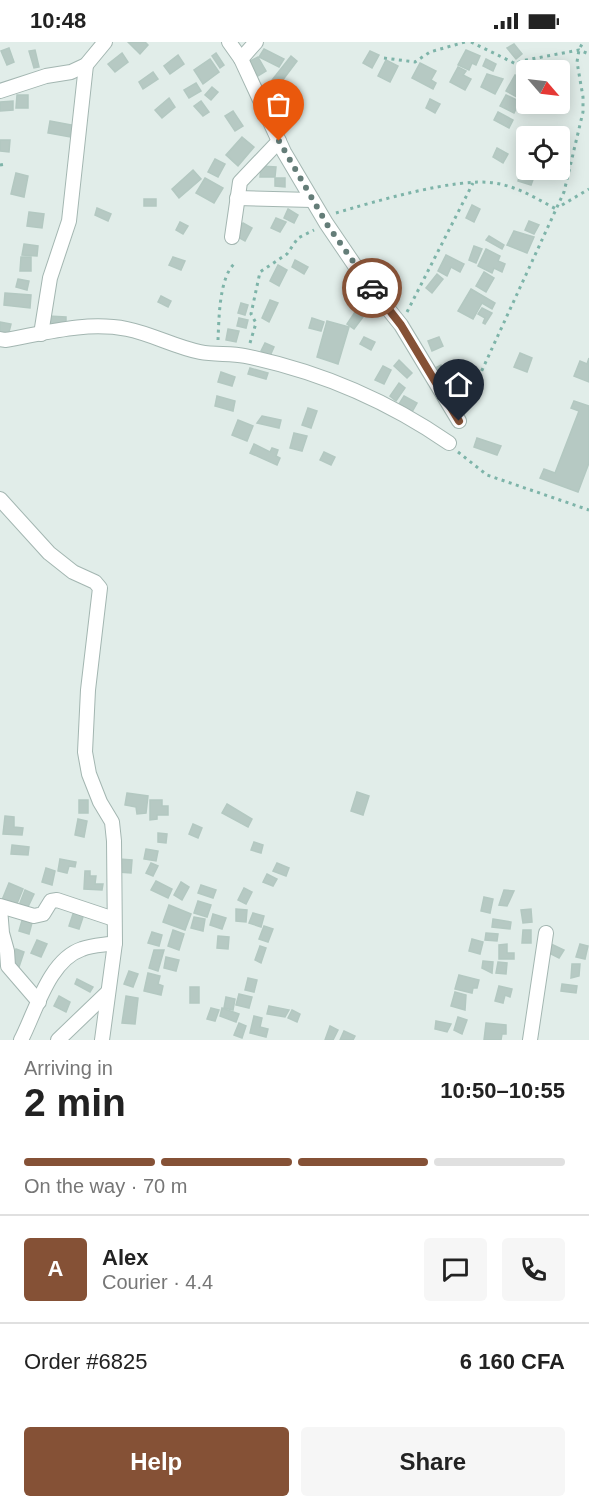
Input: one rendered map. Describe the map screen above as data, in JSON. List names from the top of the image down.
{
  "north": "bottom right",
  "page": {
    "status": "10:48",
    "heading": ["2 min", "Arriving in", "10:50–10:55"],
    "panel": [
      "Alex",
      "Courier · 4.4",
      "Order #6825",
      "6 160 CFA"
    ],
    "bar": "On the way · 70 m",
    "round": "A",
    "buttons": ["Help", "Share"]
  }
}
